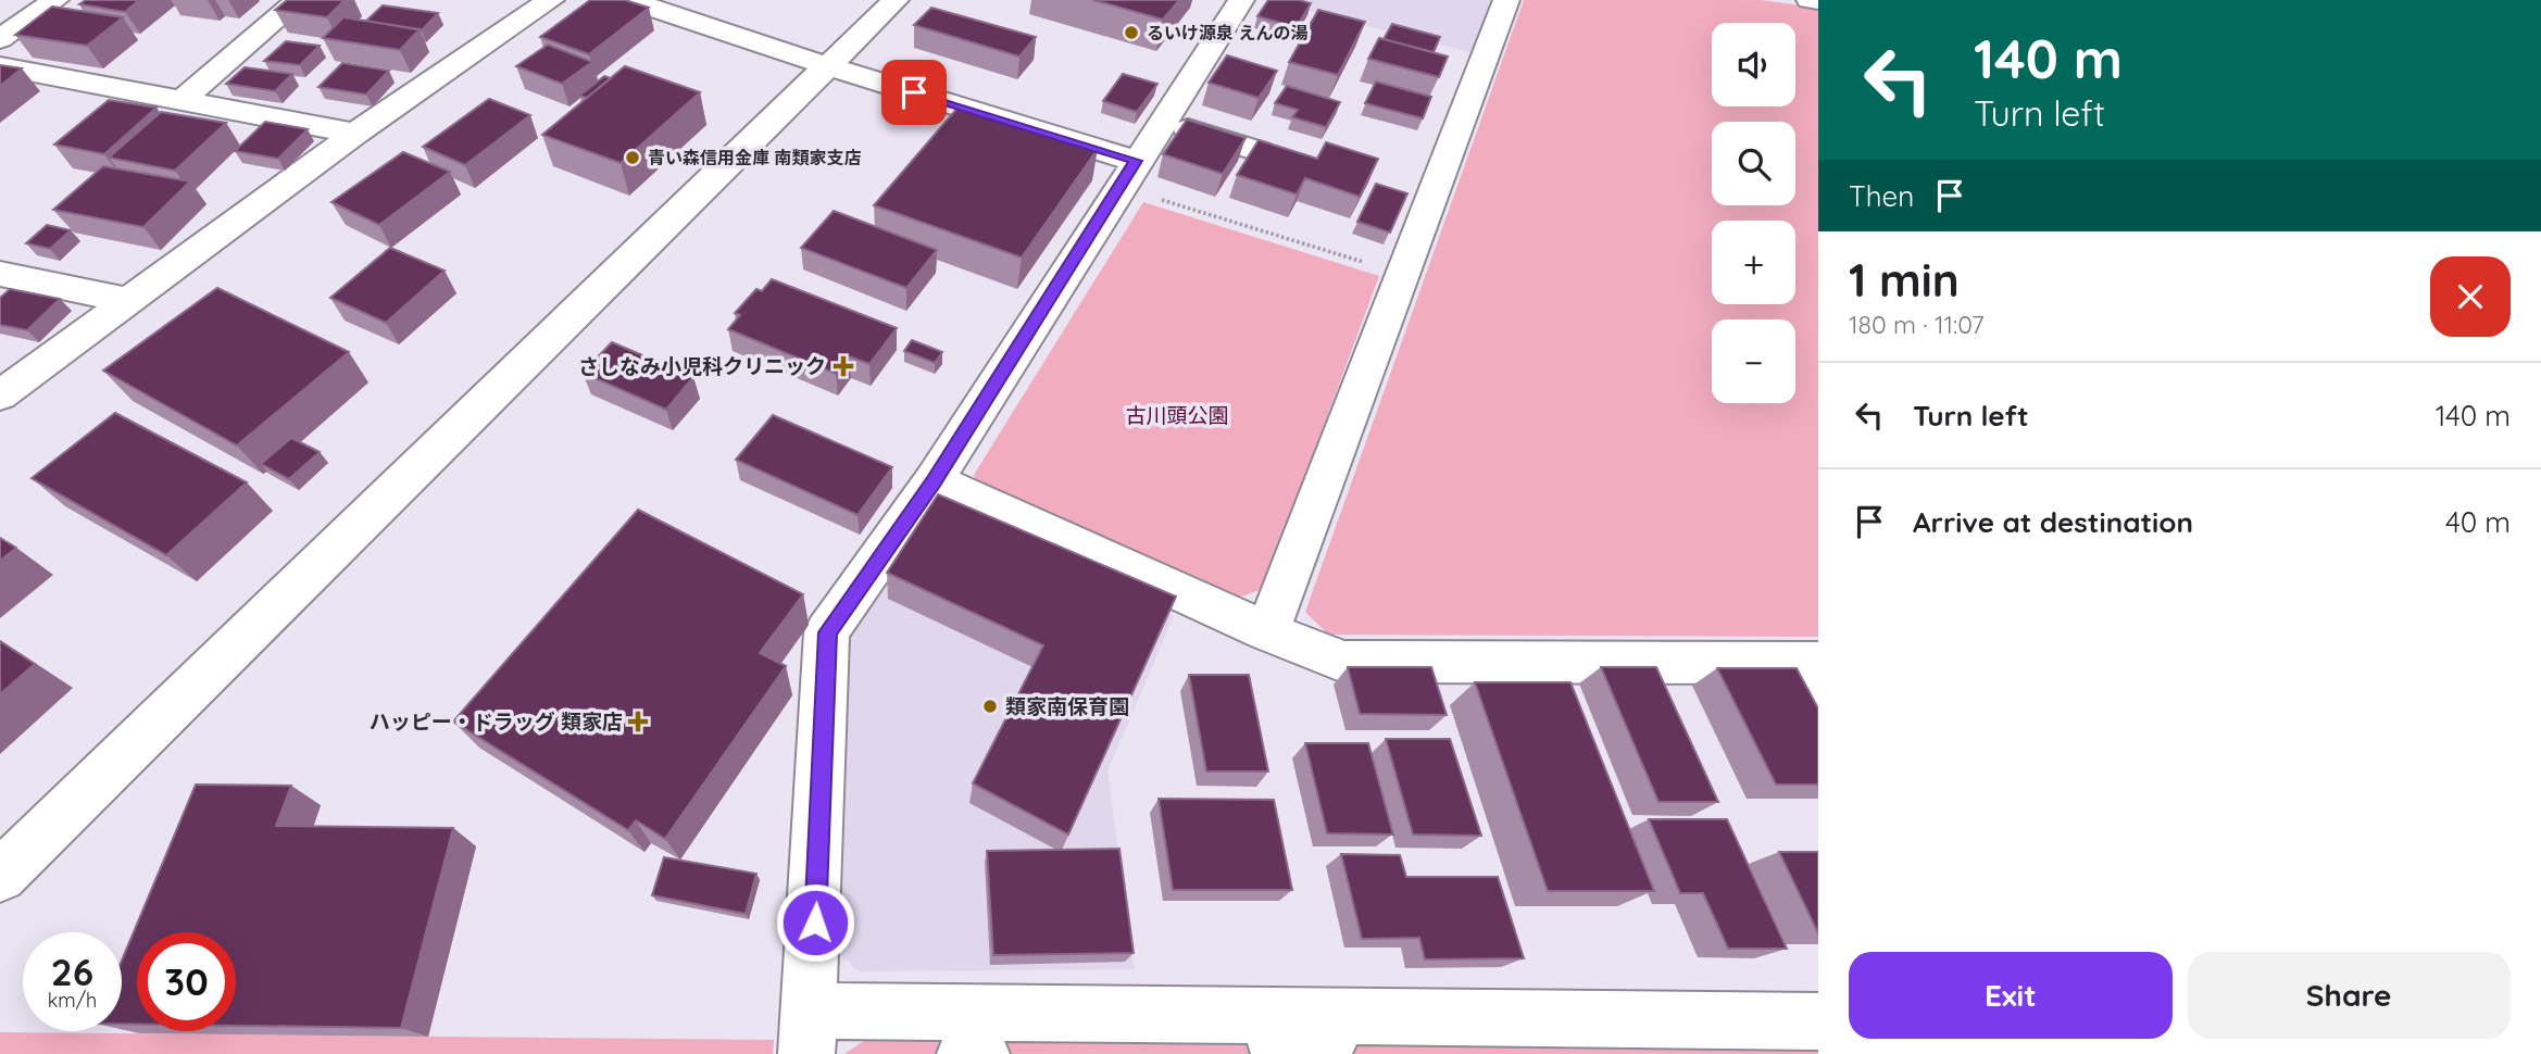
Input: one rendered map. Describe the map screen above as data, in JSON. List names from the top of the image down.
{
  "parks": ["古川頭公園"],
  "places": {
    "other": ["るいけ源泉 えんの湯", "青い森信用金庫 南類家支店", "類家南保育園"],
    "health": ["さしなみ小児科クリニック", "ハッピー・ドラッグ 類家店"]
  },
  "page": {
    "turn": ["140 m", "Turn left"],
    "map_buttons": ["+", "−"],
    "then": "Then",
    "heading": ["1 min", "180 m · 11:07"],
    "list": [
      {
        "name": "Turn left",
        "value": "140 m"
      },
      {
        "name": "Arrive at destination",
        "value": "40 m"
      }
    ],
    "speed": "26 km/h",
    "limit": "30",
    "buttons": ["Exit", "Share"]
  }
}
